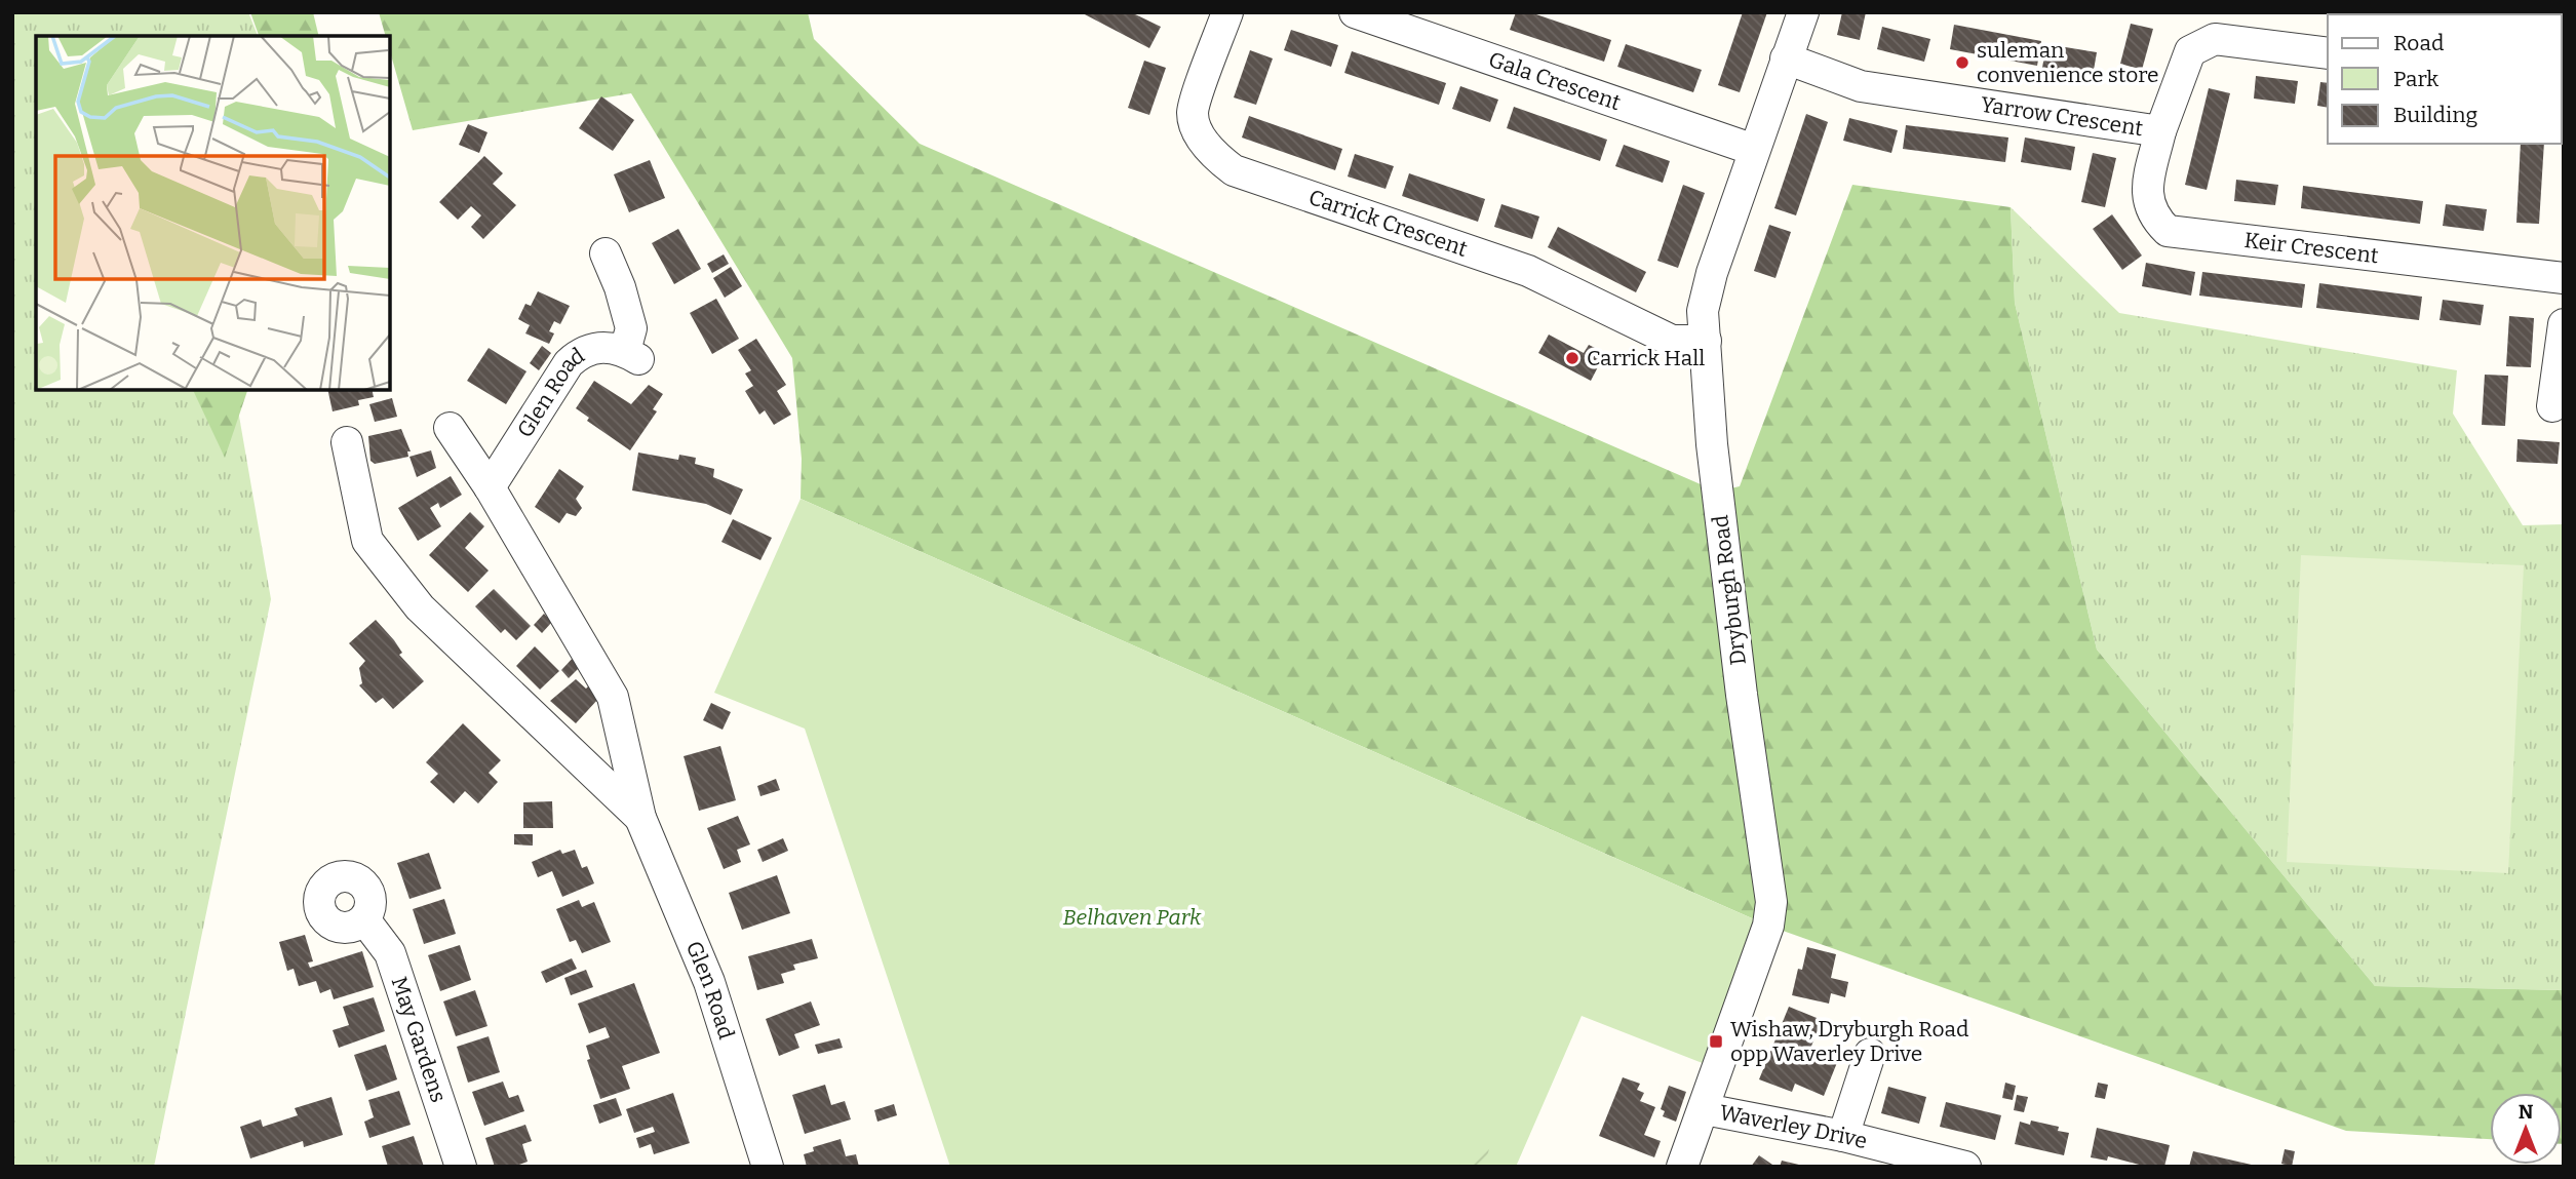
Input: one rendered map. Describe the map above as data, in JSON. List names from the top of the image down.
{
  "streets": {
    "street": [
      "Gala Crescent",
      "Yarrow Crescent",
      "Carrick Crescent",
      "Keir Crescent",
      "Glen Road",
      "Dryburgh Road",
      "May Gardens",
      "Waverley Drive"
    ]
  },
  "crossings": [
    ["Gala Crescent", "Dryburgh Road"],
    ["Yarrow Crescent", "Keir Crescent"],
    ["Yarrow Crescent", "Dryburgh Road"],
    ["Carrick Crescent", "Dryburgh Road"],
    ["Dryburgh Road", "Waverley Drive"]
  ],
  "parks": ["Belhaven Park"],
  "places": {
    "other": ["suleman convenience store", "Carrick Hall"],
    "transit": ["Wishaw, Dryburgh Road opp Waverley Drive"]
  },
  "legend": ["Road", "Park", "Building"],
  "north": "top"
}
